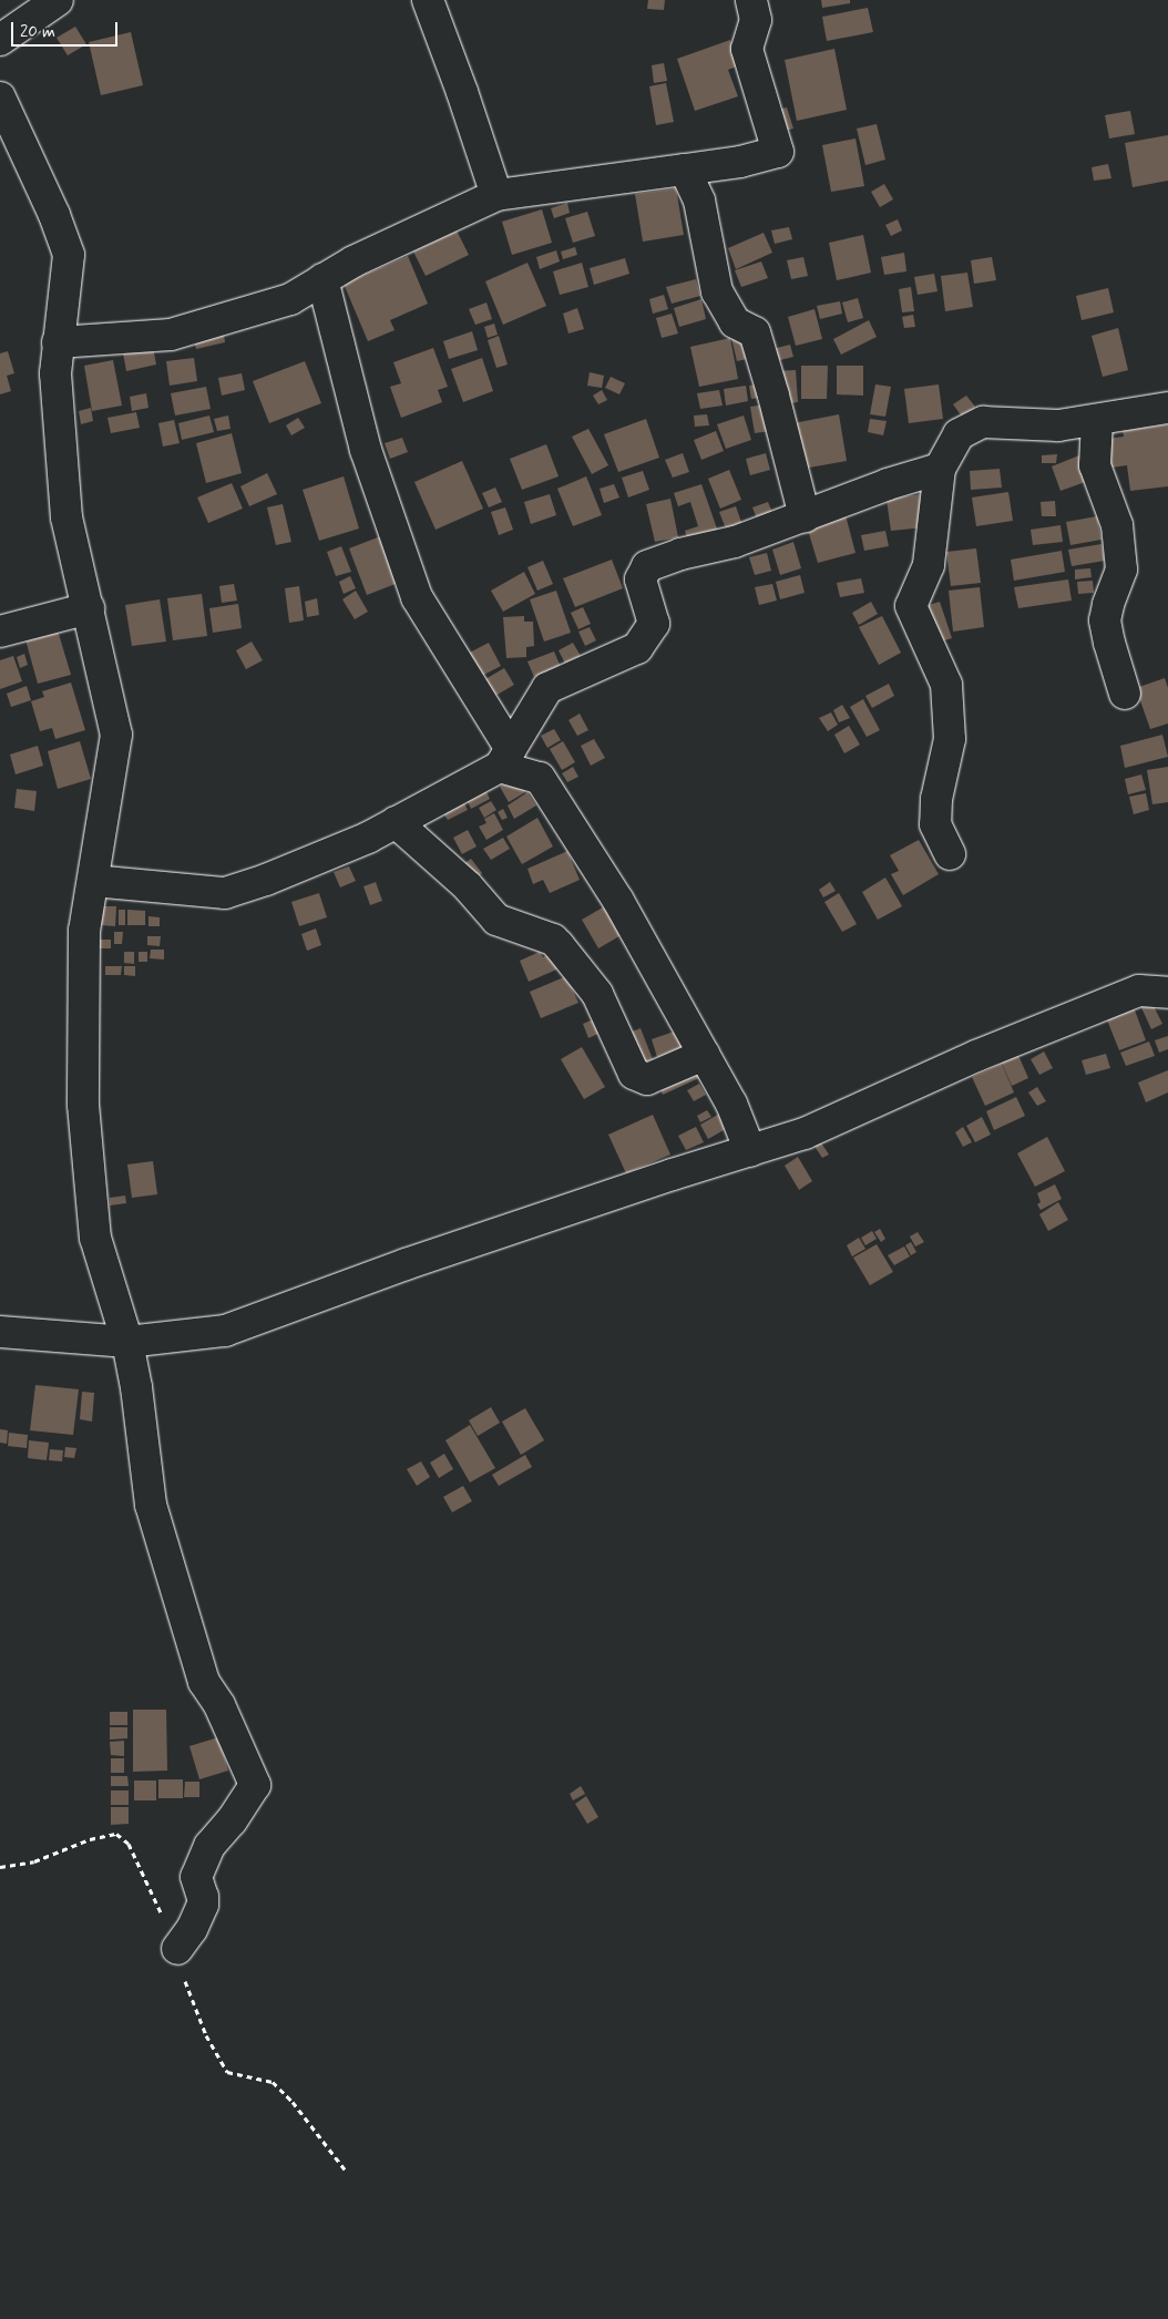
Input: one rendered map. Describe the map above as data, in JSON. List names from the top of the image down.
{
  "scale_bar": "20 m"
}
